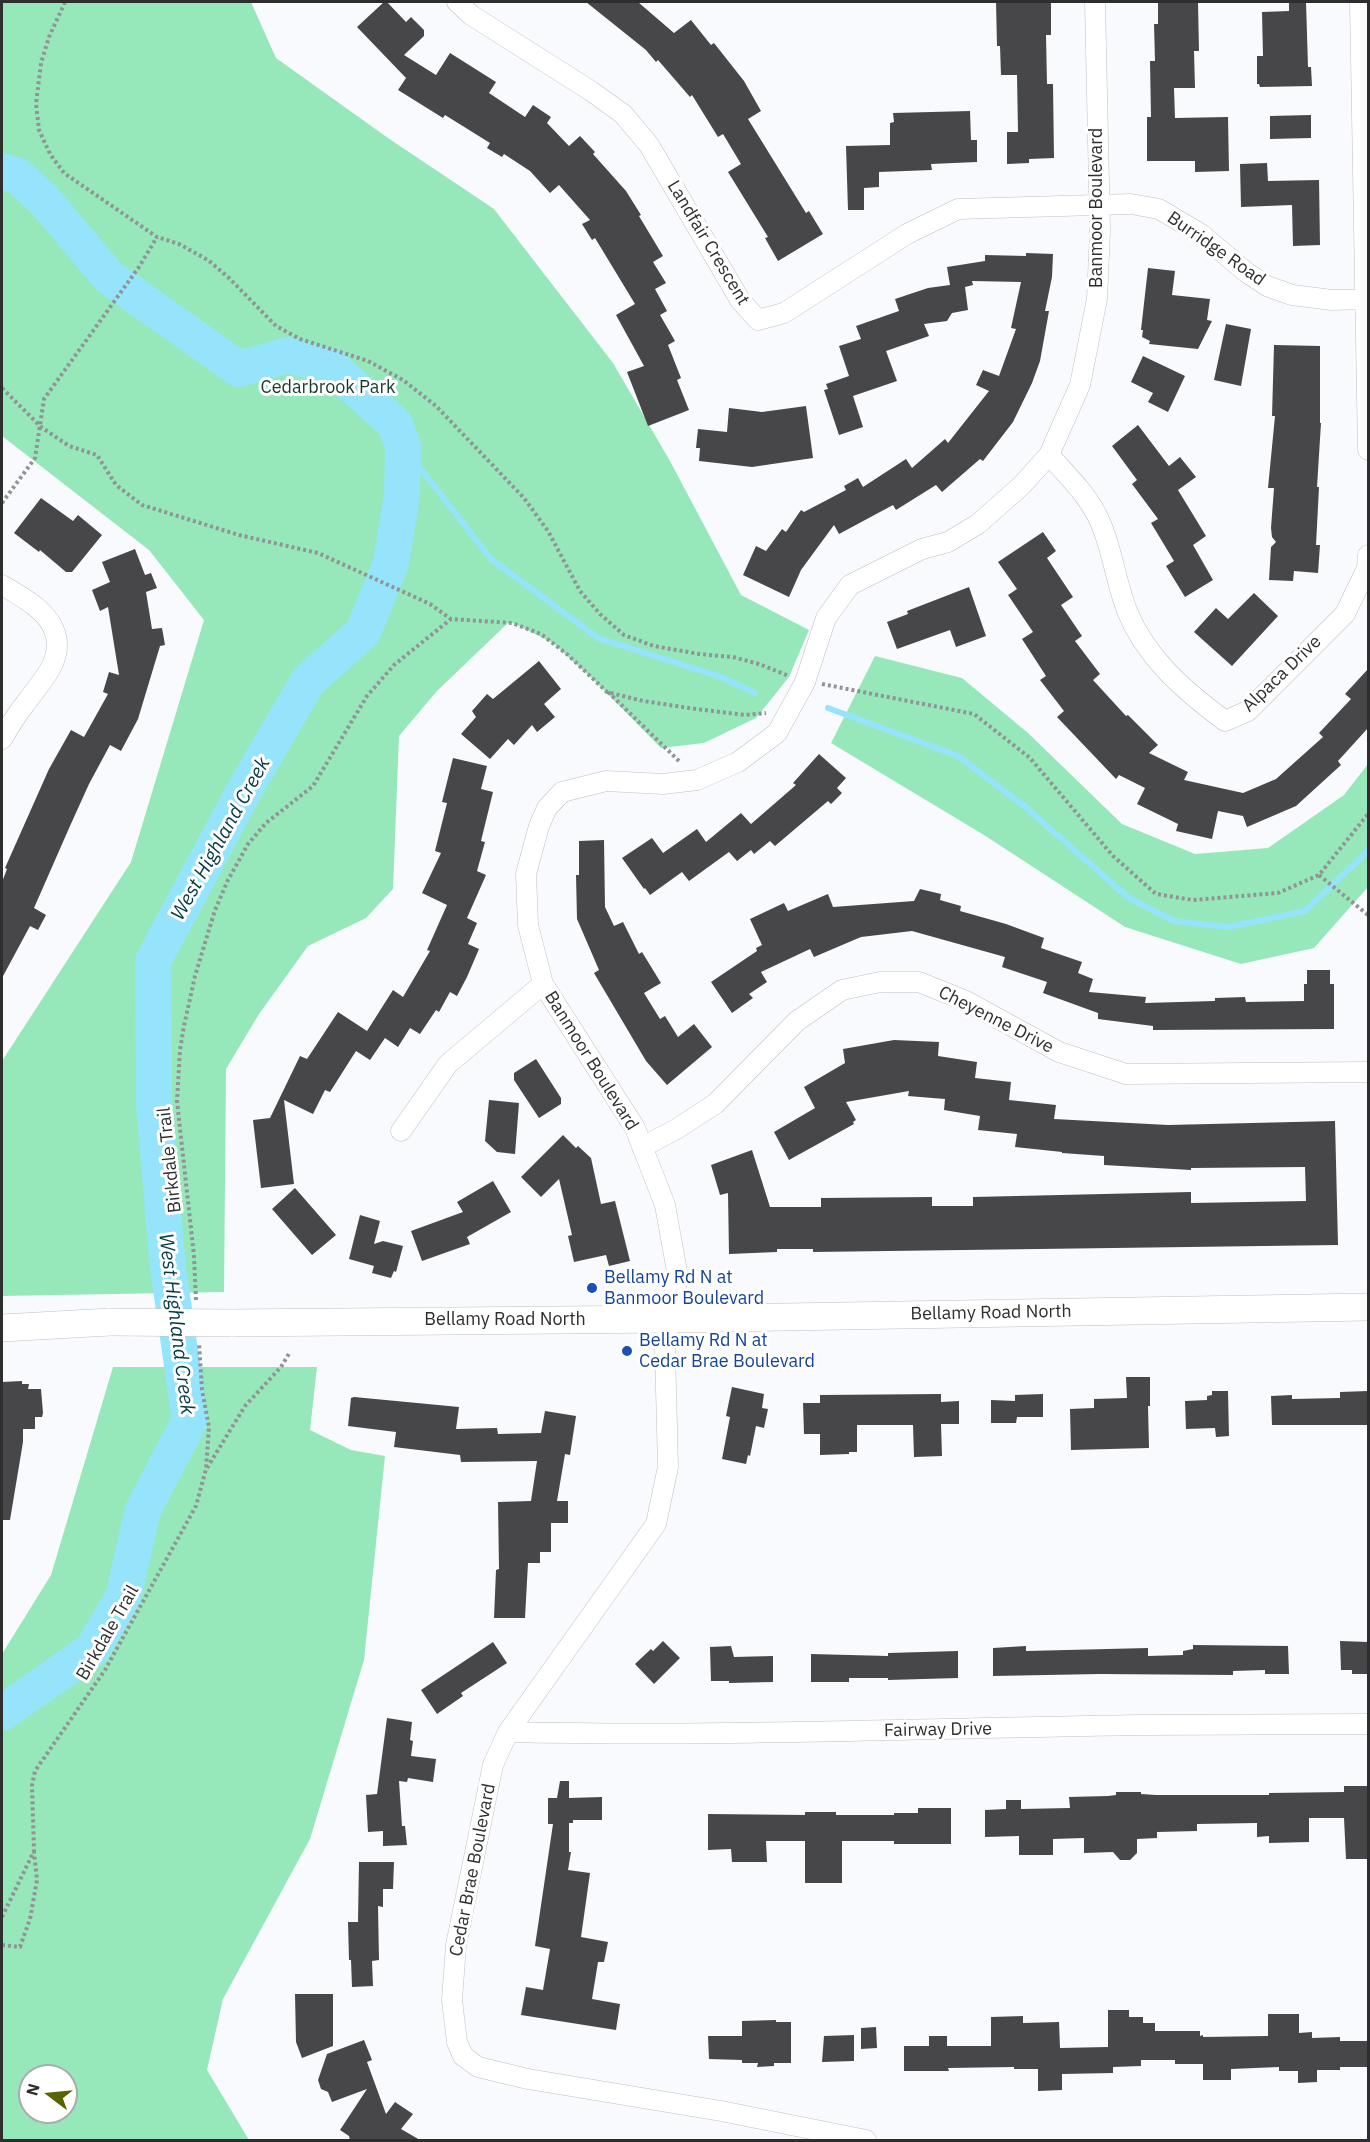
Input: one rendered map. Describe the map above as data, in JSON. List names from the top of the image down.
{
  "streets": {
    "street": [
      "Banmoor Boulevard",
      "Landfair Crescent",
      "Burridge Road",
      "Alpaca Drive",
      "Cheyenne Drive",
      "Bellamy Road North",
      "Fairway Drive",
      "Cedar Brae Boulevard"
    ],
    "path": ["Birkdale Trail"]
  },
  "crossings": [
    ["Banmoor Boulevard", "Landfair Crescent"],
    ["Banmoor Boulevard", "Burridge Road"],
    ["Banmoor Boulevard", "Alpaca Drive"],
    ["Banmoor Boulevard", "Cheyenne Drive"],
    ["Banmoor Boulevard", "Bellamy Road North"],
    ["Banmoor Boulevard", "Cedar Brae Boulevard"],
    ["Landfair Crescent", "Burridge Road"],
    ["Bellamy Road North", "Cedar Brae Boulevard"],
    ["Fairway Drive", "Cedar Brae Boulevard"]
  ],
  "water": ["West Highland Creek"],
  "parks": ["Cedarbrook Park"],
  "places": ["Bellamy Rd N at Banmoor Boulevard", "Bellamy Rd N at Cedar Brae Boulevard"],
  "north": "left"
}
